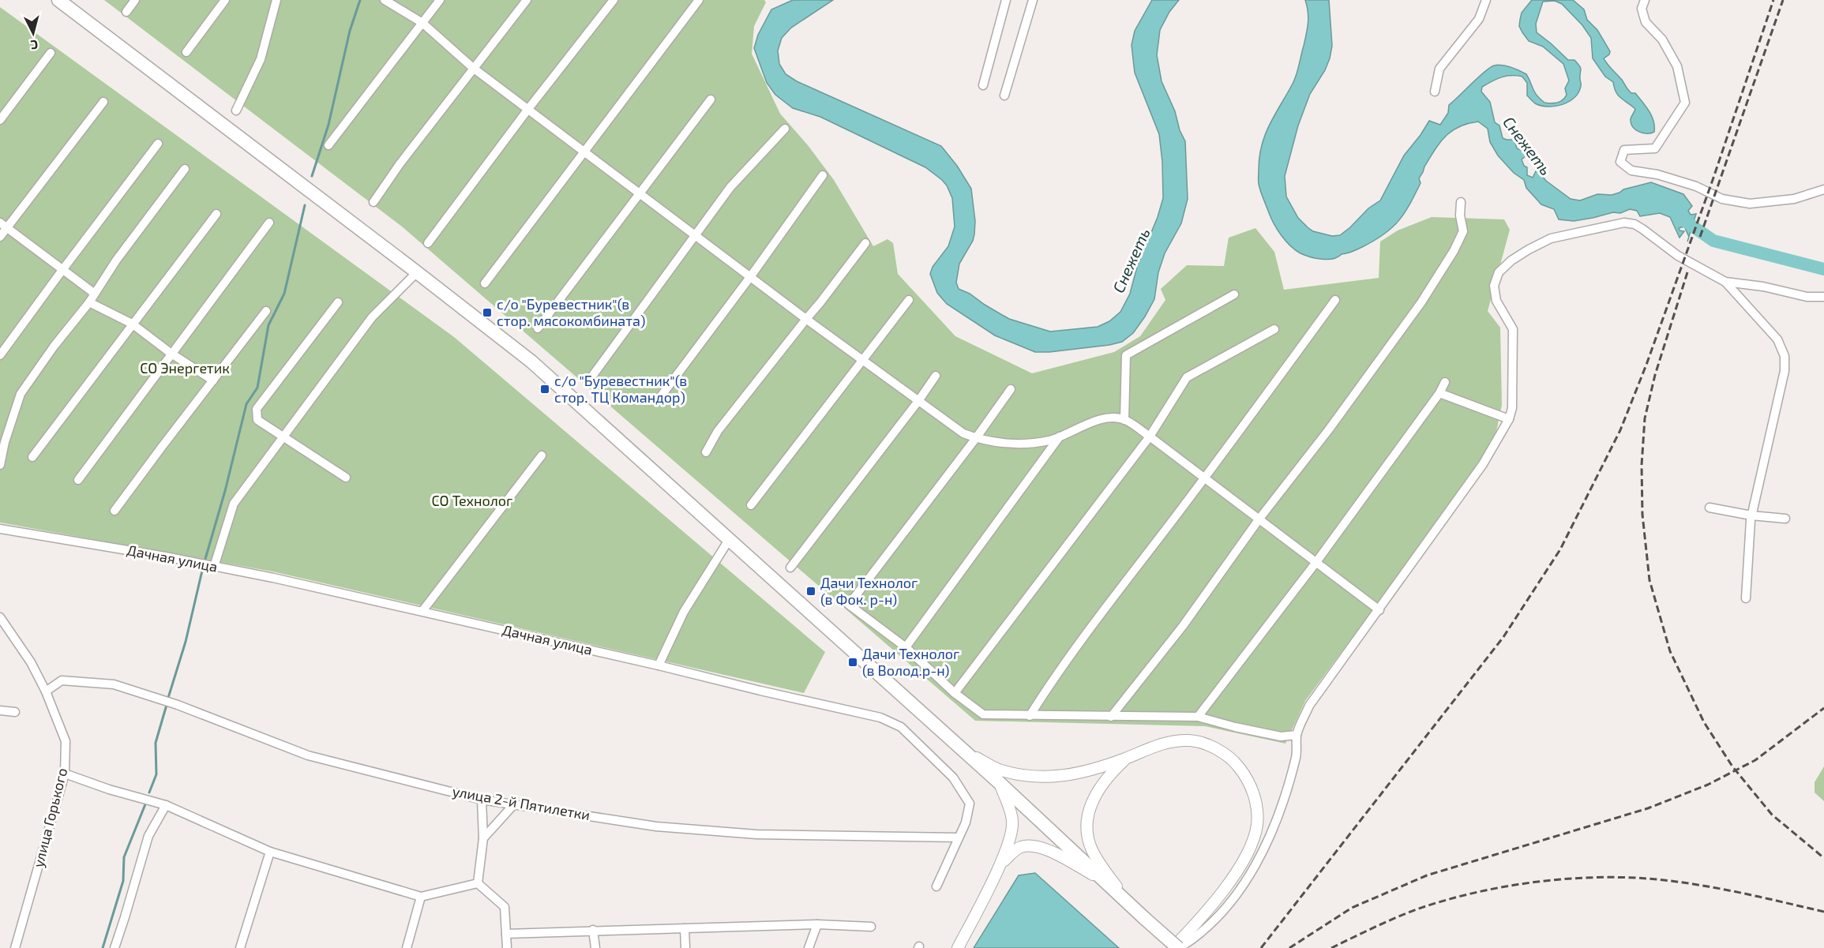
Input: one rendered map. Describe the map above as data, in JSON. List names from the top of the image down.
{
  "streets": {
    "street": ["Дачная улица", "улица 2-й Пятилетки", "улица Горького"]
  },
  "crossings": [
    ["Дачная улица", "улица 2-й Пятилетки"],
    ["улица 2-й Пятилетки", "улица Горького"]
  ],
  "water": ["Снежеть"],
  "parks": ["СО Энергетик", "СО Технолог"],
  "places": {
    "transit": [
      "с/о \"Буревестник\"(в стор. мясокомбината)",
      "с/о \"Буревестник\"(в стор. ТЦ Командор)",
      "Дачи Технолог (в Фок. р-н)",
      "Дачи Технолог (в Волод.р-н)"
    ]
  },
  "north": "bottom"
}
